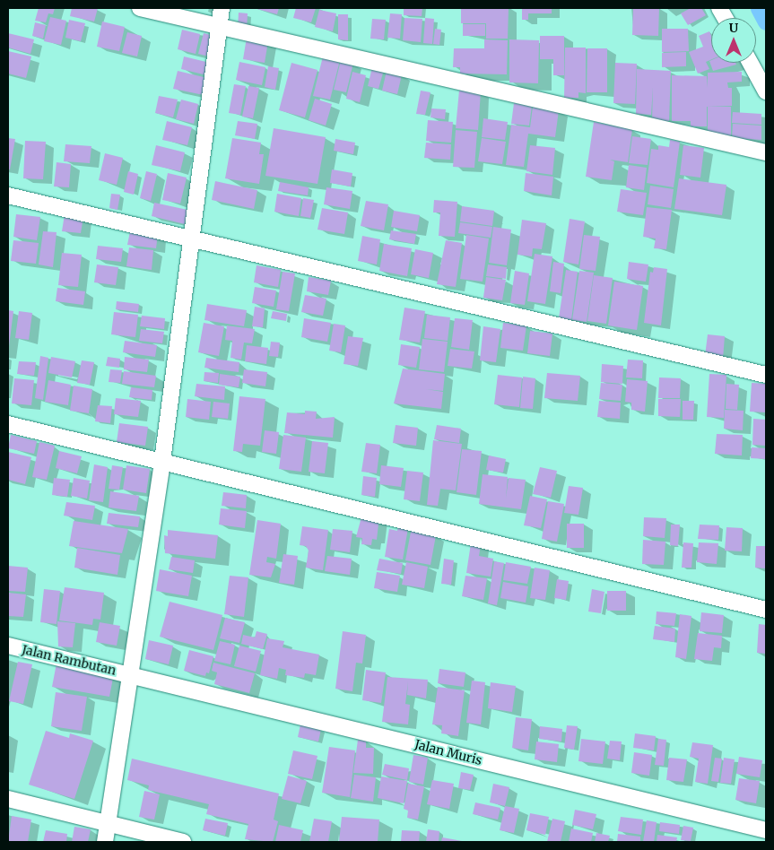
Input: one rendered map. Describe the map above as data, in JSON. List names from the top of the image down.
{
  "streets": {
    "street": ["Jalan Rambutan", "Jalan Muris"]
  },
  "crossings": [
    ["Jalan Rambutan", "Jalan Muris"]
  ],
  "north": "top"
}
